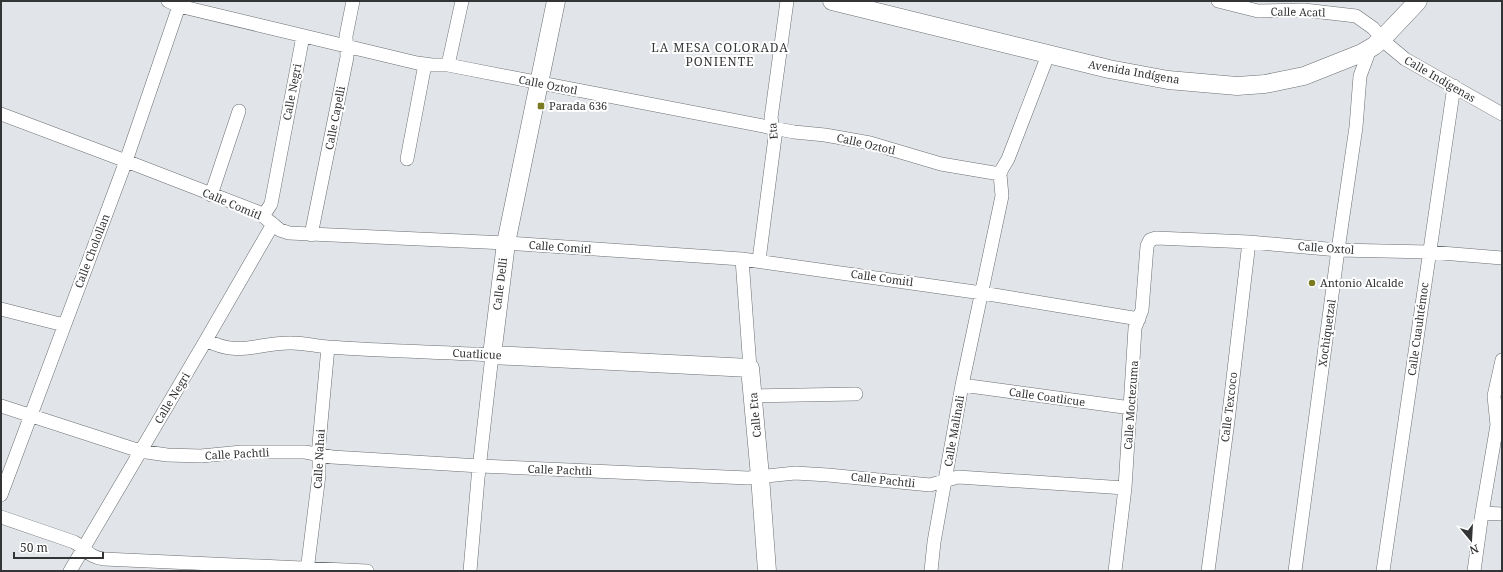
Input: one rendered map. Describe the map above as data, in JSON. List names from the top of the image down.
{
  "streets": {
    "street": [
      "Calle Acatl",
      "Avenida Indígena",
      "Calle Indígenas",
      "Calle Oztotl",
      "Calle Negri",
      "Calle Capelli",
      "Eta",
      "Calle Comitl",
      "Calle Oxtol",
      "Calle Cholollan",
      "Calle Delli",
      "Calle Cuauhtémoc",
      "Xochiquetzal",
      "Cuatlicue",
      "Calle Coatlicue",
      "Calle Moctezuma",
      "Calle Texcoco",
      "Calle Eta",
      "Calle Malinali",
      "Calle Pachtli",
      "Calle Nahai"
    ]
  },
  "crossings": [
    ["Calle Acatl", "Calle Indígenas"],
    ["Avenida Indígena", "Calle Indígenas"],
    ["Avenida Indígena", "Xochiquetzal"],
    ["Calle Indígenas", "Calle Cuauhtémoc"],
    ["Calle Indígenas", "Xochiquetzal"],
    ["Calle Oztotl", "Calle Negri"],
    ["Calle Oztotl", "Calle Capelli"],
    ["Calle Oztotl", "Eta"],
    ["Calle Oztotl", "Calle Cholollan"],
    ["Calle Oztotl", "Calle Delli"],
    ["Calle Oztotl", "Calle Malinali"],
    ["Calle Negri", "Calle Comitl"],
    ["Calle Negri", "Cuatlicue"],
    ["Calle Negri", "Calle Pachtli"],
    ["Calle Capelli", "Calle Comitl"],
    ["Eta", "Calle Comitl"],
    ["Calle Comitl", "Calle Cholollan"],
    ["Calle Comitl", "Calle Delli"],
    ["Calle Comitl", "Calle Moctezuma"],
    ["Calle Comitl", "Calle Eta"],
    ["Calle Comitl", "Calle Malinali"],
    ["Calle Oxtol", "Calle Cuauhtémoc"],
    ["Calle Oxtol", "Xochiquetzal"],
    ["Calle Oxtol", "Calle Moctezuma"],
    ["Calle Oxtol", "Calle Texcoco"],
    ["Calle Cholollan", "Calle Pachtli"],
    ["Calle Delli", "Cuatlicue"],
    ["Calle Delli", "Calle Pachtli"],
    ["Cuatlicue", "Calle Eta"],
    ["Cuatlicue", "Calle Nahai"],
    ["Calle Coatlicue", "Calle Moctezuma"],
    ["Calle Coatlicue", "Calle Malinali"],
    ["Calle Moctezuma", "Calle Pachtli"],
    ["Calle Eta", "Calle Pachtli"],
    ["Calle Malinali", "Calle Pachtli"],
    ["Calle Pachtli", "Calle Nahai"]
  ],
  "districts": ["LA MESA COLORADA PONIENTE"],
  "places": {
    "transit": ["Parada 636"],
    "other": ["Antonio Alcalde"]
  },
  "scale_bar": "50 m",
  "north": "bottom"
}
